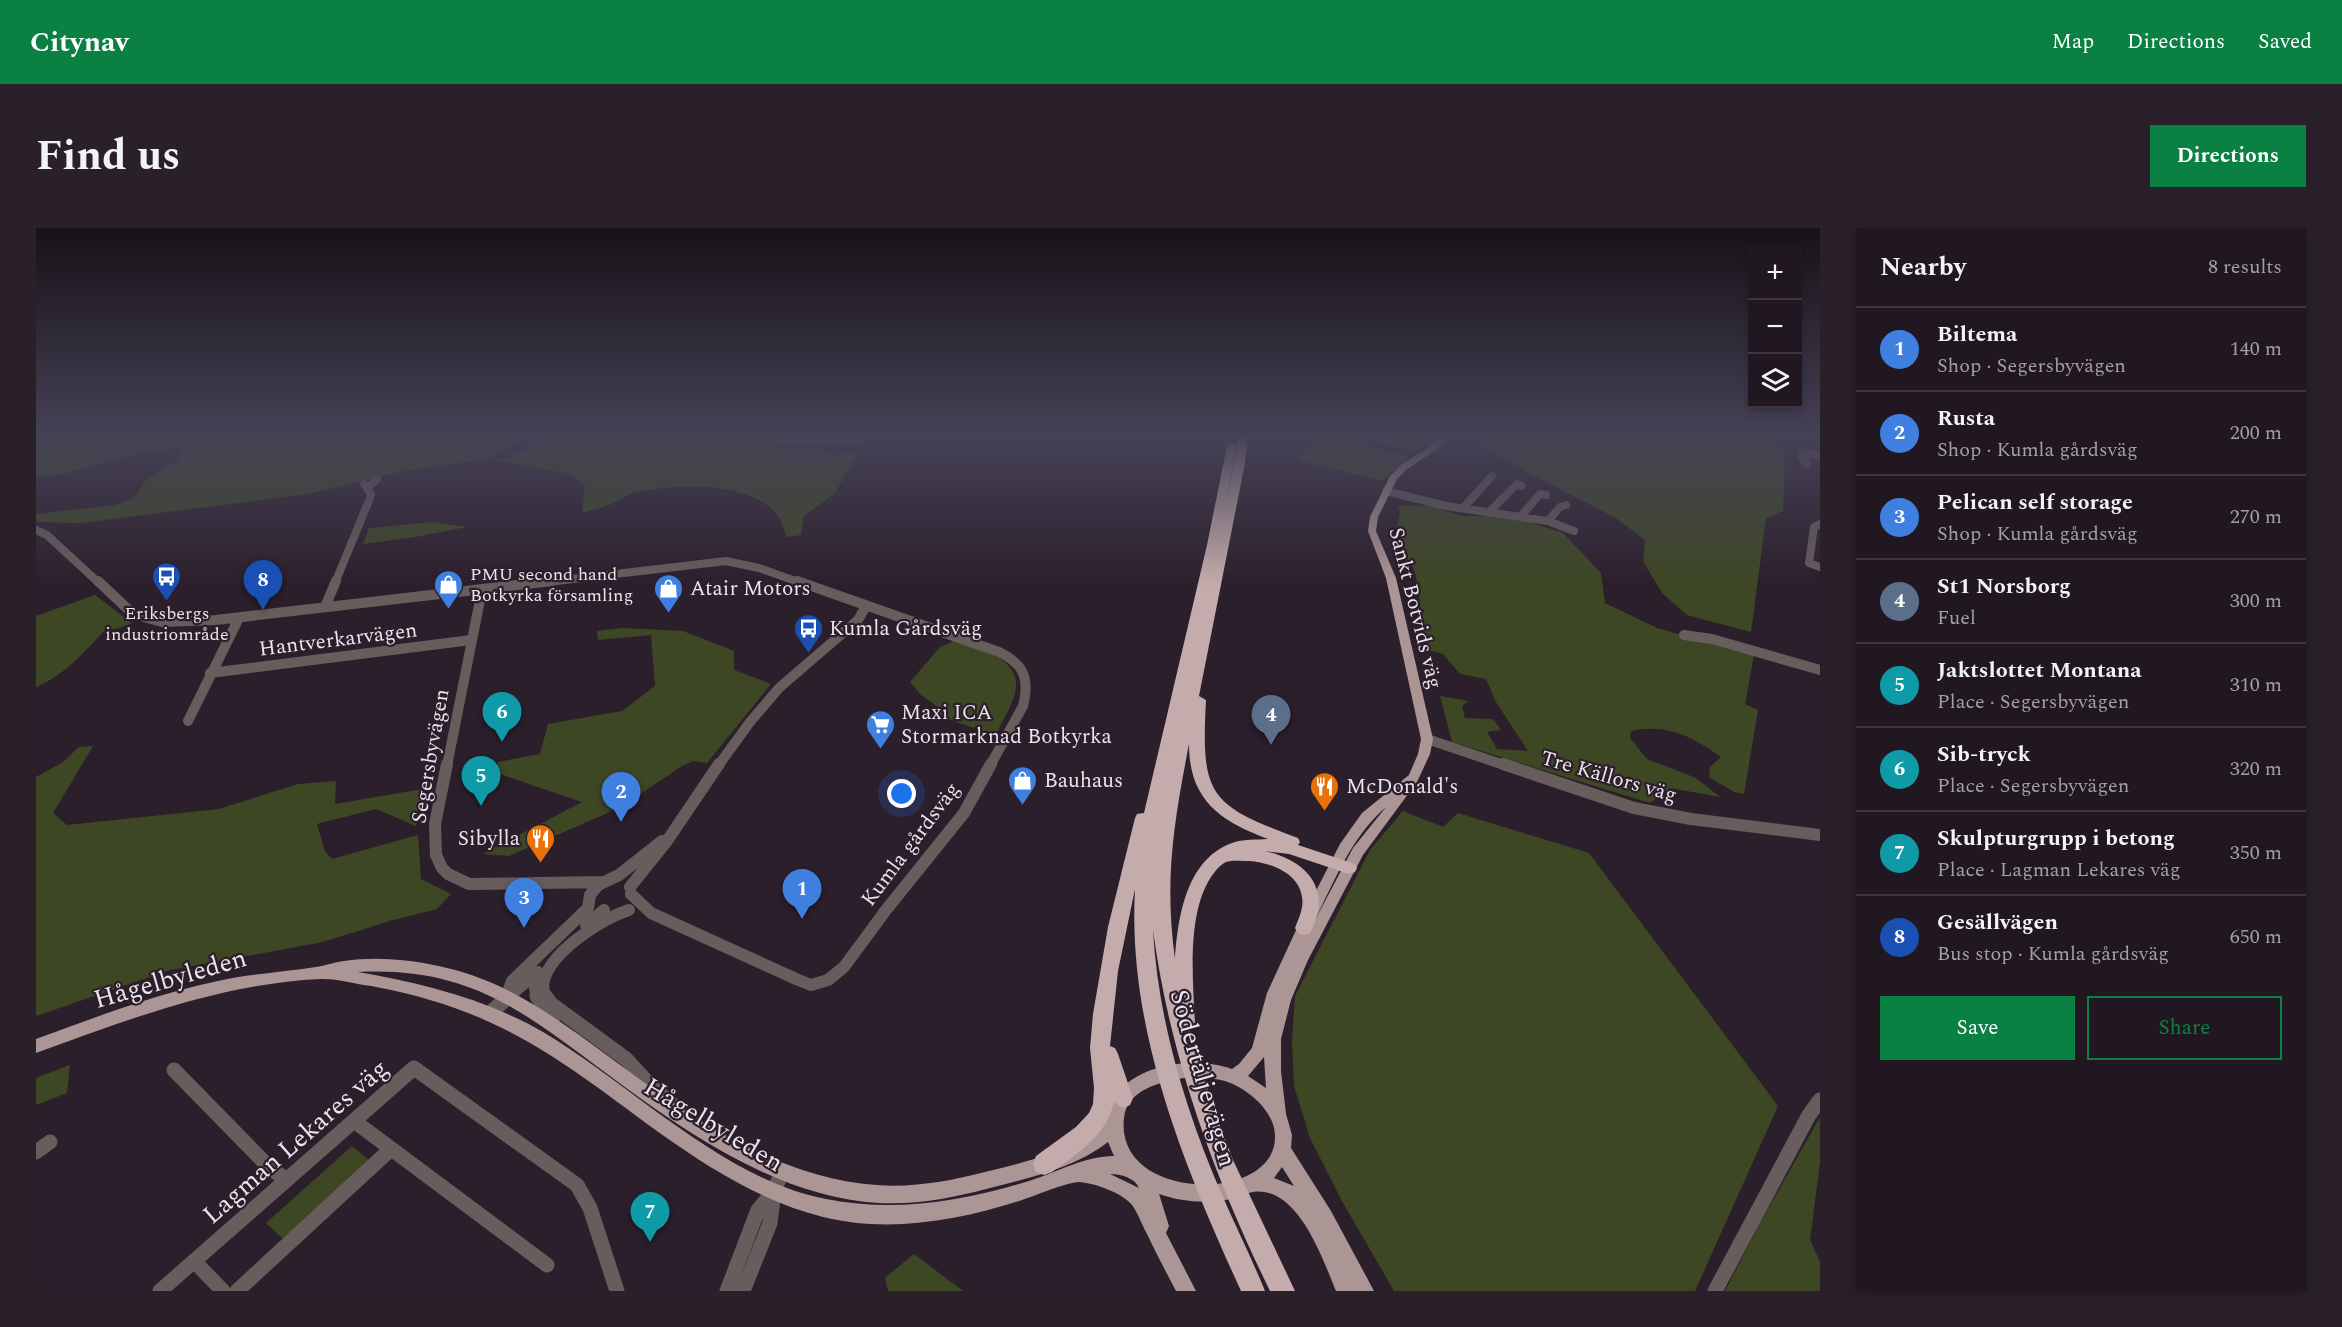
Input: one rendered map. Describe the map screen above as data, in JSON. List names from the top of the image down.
{
  "streets": {
    "highway": ["Södertäljevägen"],
    "main road": ["Sankt Botvids väg", "Hågelbyleden"],
    "street": [
      "Hantverkarvägen",
      "Segersbyvägen",
      "Tre Källors väg",
      "Kumla gårdsväg",
      "Lagman Lekares väg"
    ]
  },
  "crossings": [
    ["Sankt Botvids väg", "Tre Källors väg"],
    ["Sankt Botvids väg", "Hågelbyleden"],
    ["Hantverkarvägen", "Segersbyvägen"],
    ["Hantverkarvägen", "Kumla gårdsväg"],
    ["Segersbyvägen", "Kumla gårdsväg"]
  ],
  "places": {
    "bus stop": ["Eriksbergs industriområde", "Kumla Gårdsväg"],
    "shop": ["PMU second hand Botkyrka församling", "Atair Motors", "Bauhaus"],
    "supermarket": ["Maxi ICA Stormarknad Botkyrka"],
    "restaurant": ["McDonald's", "Sibylla"]
  },
  "page": {
    "header": "Citynav",
    "nav": ["Map", "Directions", "Saved"],
    "title": "Find us",
    "buttons": [
      "Directions",
      ["Save", "Share"]
    ],
    "heading": ["Nearby", "8 results"],
    "map_buttons": ["+", "−"],
    "list": [
      {
        "mark": "1",
        "name": "Biltema",
        "note": "Shop · Segersbyvägen",
        "value": "140 m"
      },
      {
        "mark": "2",
        "name": "Rusta",
        "note": "Shop · Kumla gårdsväg",
        "value": "200 m"
      },
      {
        "mark": "3",
        "name": "Pelican self storage",
        "note": "Shop · Kumla gårdsväg",
        "value": "270 m"
      },
      {
        "mark": "4",
        "name": "St1 Norsborg",
        "note": "Fuel",
        "value": "300 m"
      },
      {
        "mark": "5",
        "name": "Jaktslottet Montana",
        "note": "Place · Segersbyvägen",
        "value": "310 m"
      },
      {
        "mark": "6",
        "name": "Sib-tryck",
        "note": "Place · Segersbyvägen",
        "value": "320 m"
      },
      {
        "mark": "7",
        "name": "Skulpturgrupp i betong",
        "note": "Place · Lagman Lekares väg",
        "value": "350 m"
      },
      {
        "mark": "8",
        "name": "Gesällvägen",
        "note": "Bus stop · Kumla gårdsväg",
        "value": "650 m"
      }
    ],
    "pins": [
      "8",
      "6",
      "4",
      "5",
      "2",
      "1",
      "3",
      "7"
    ]
  }
}
